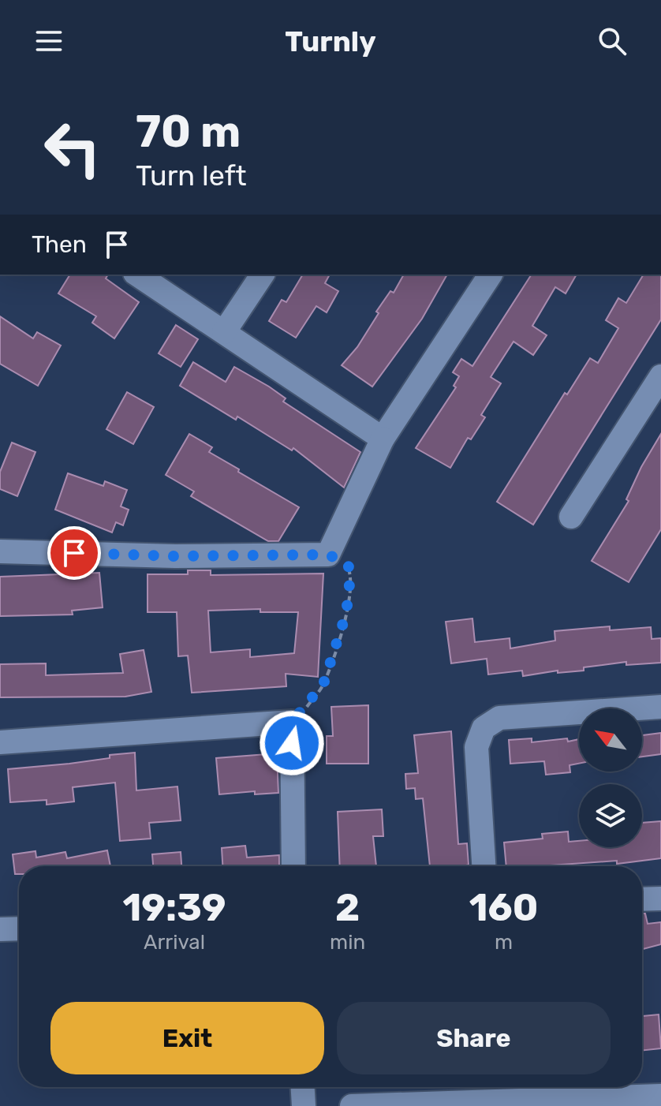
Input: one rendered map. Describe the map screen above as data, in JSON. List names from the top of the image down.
{
  "north": "top left",
  "page": {
    "header": "Turnly",
    "turn": ["70 m", "Turn left"],
    "then": "Then",
    "eta": [
      "19:39",
      "Arrival",
      "2",
      "min",
      "160",
      "m"
    ],
    "buttons": ["Exit", "Share"]
  }
}
